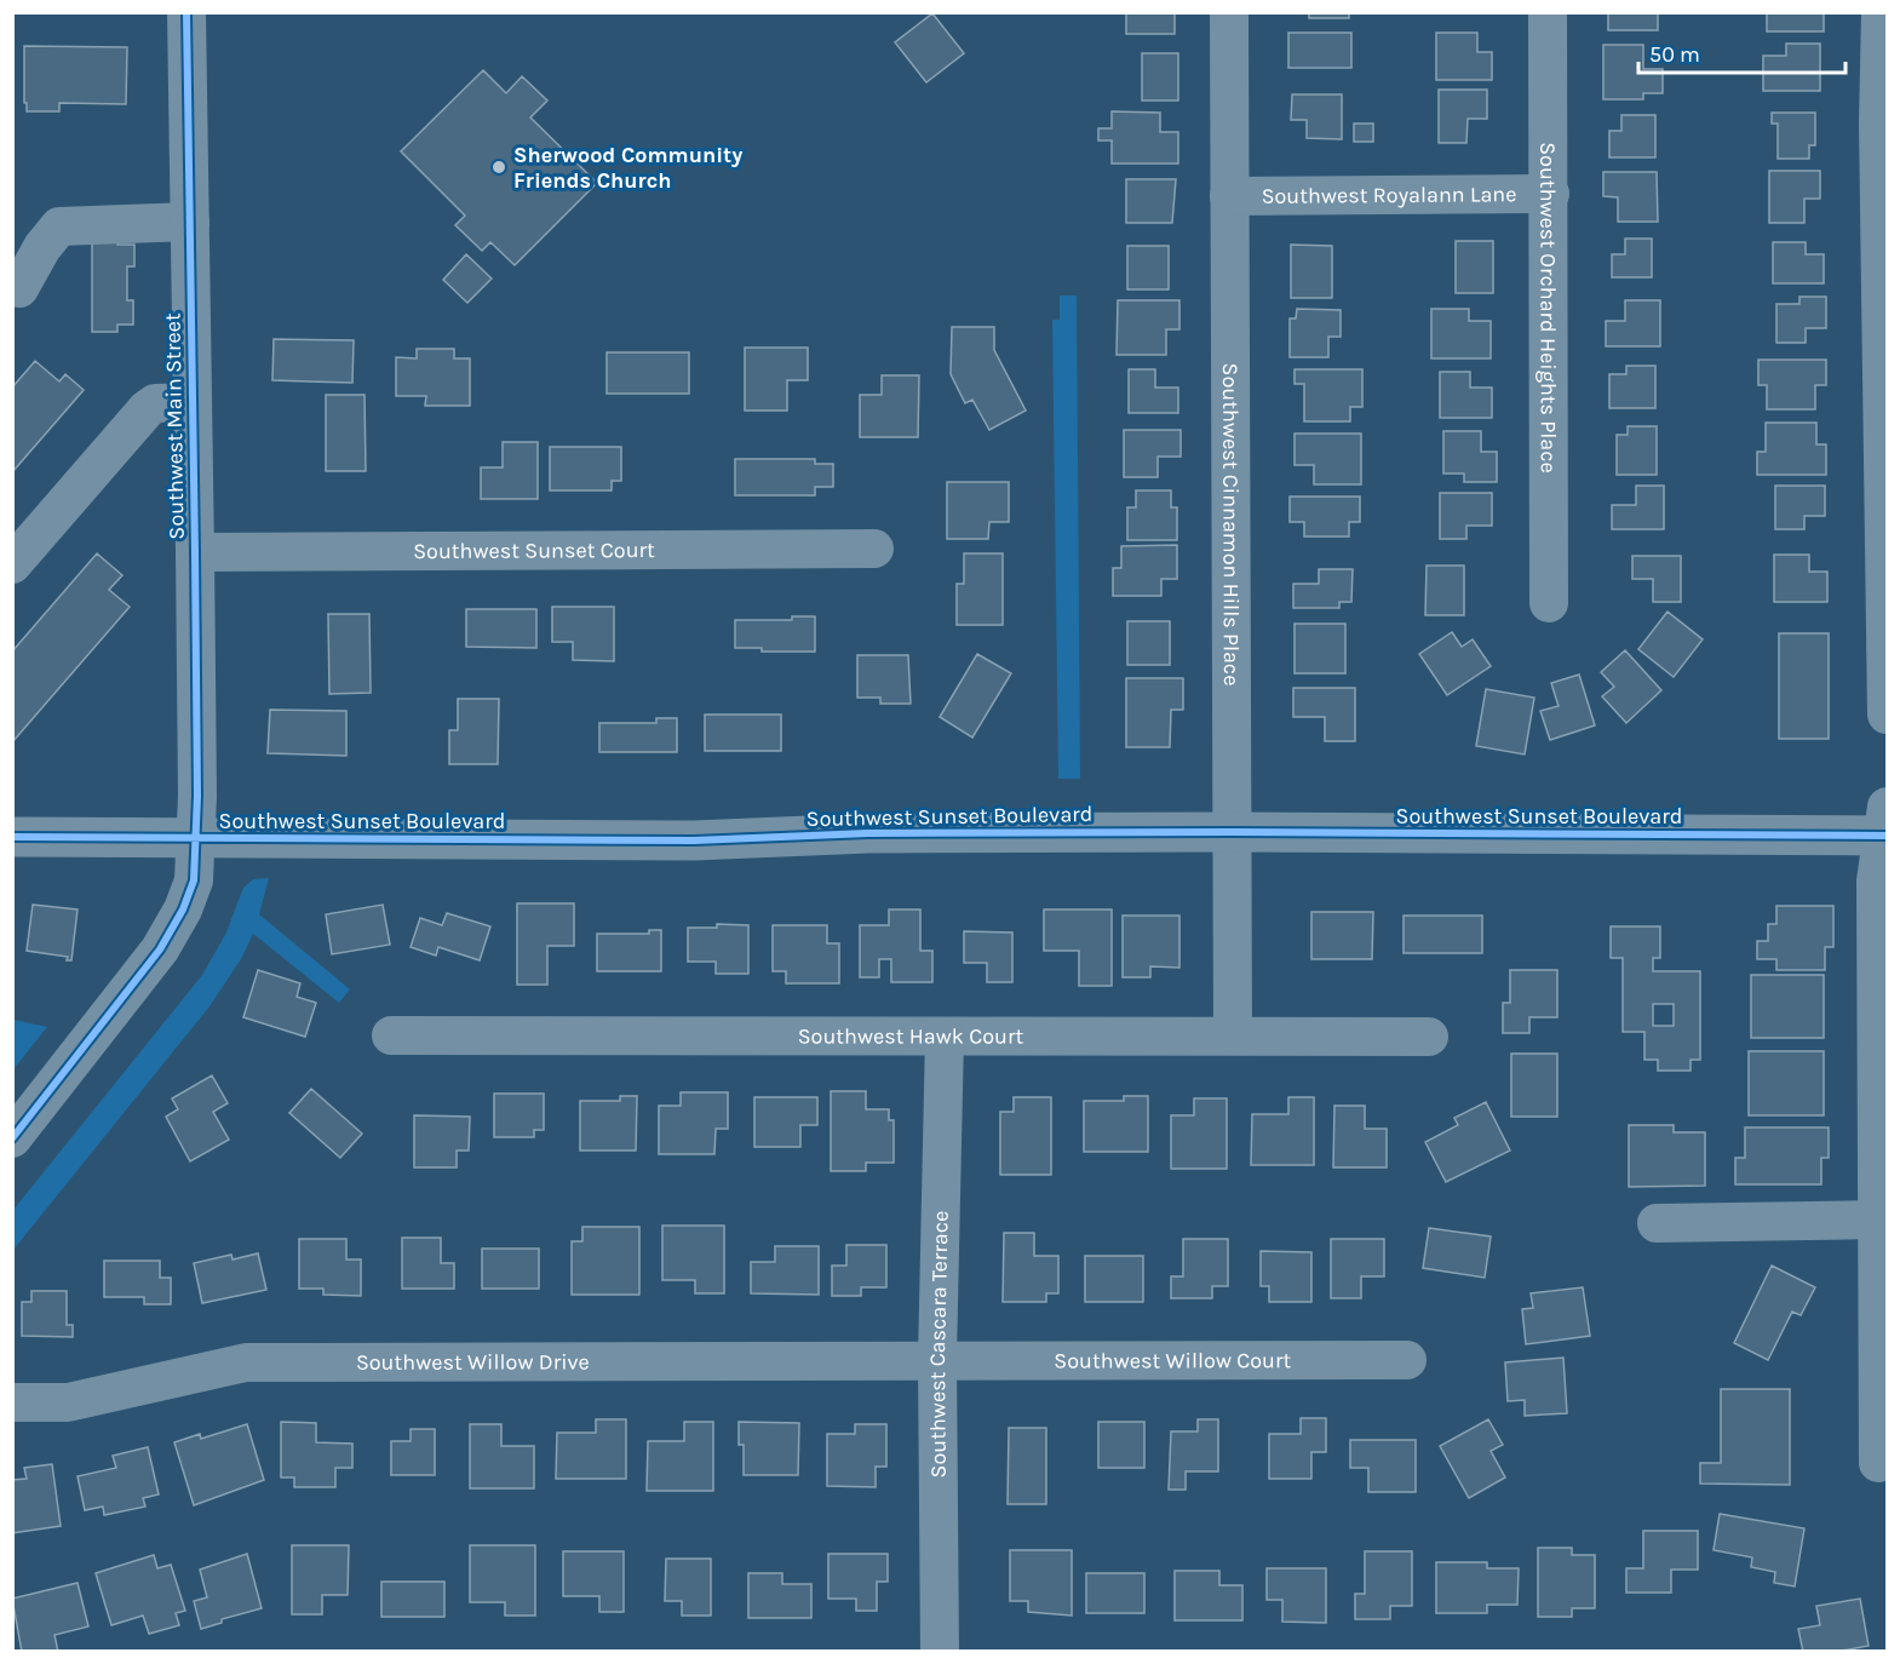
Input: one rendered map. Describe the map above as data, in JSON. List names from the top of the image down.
{
  "streets": {
    "main road": ["Southwest Sunset Boulevard"],
    "street": [
      "Southwest Royalann Lane",
      "Southwest Orchard Heights Place",
      "Southwest Main Street",
      "Southwest Cinnamon Hills Place",
      "Southwest Sunset Court",
      "Southwest Hawk Court",
      "Southwest Cascara Terrace",
      "Southwest Willow Court",
      "Southwest Willow Drive"
    ]
  },
  "crossings": [
    ["Southwest Royalann Lane", "Southwest Orchard Heights Place"],
    ["Southwest Royalann Lane", "Southwest Cinnamon Hills Place"],
    ["Southwest Main Street", "Southwest Sunset Court"],
    ["Southwest Main Street", "Southwest Sunset Boulevard"],
    ["Southwest Cinnamon Hills Place", "Southwest Sunset Boulevard"],
    ["Southwest Cinnamon Hills Place", "Southwest Hawk Court"],
    ["Southwest Hawk Court", "Southwest Cascara Terrace"],
    ["Southwest Cascara Terrace", "Southwest Willow Court"],
    ["Southwest Cascara Terrace", "Southwest Willow Drive"],
    ["Southwest Willow Court", "Southwest Willow Drive"]
  ],
  "places": ["Sherwood Community Friends Church"],
  "scale_bar": "50 m"
}
